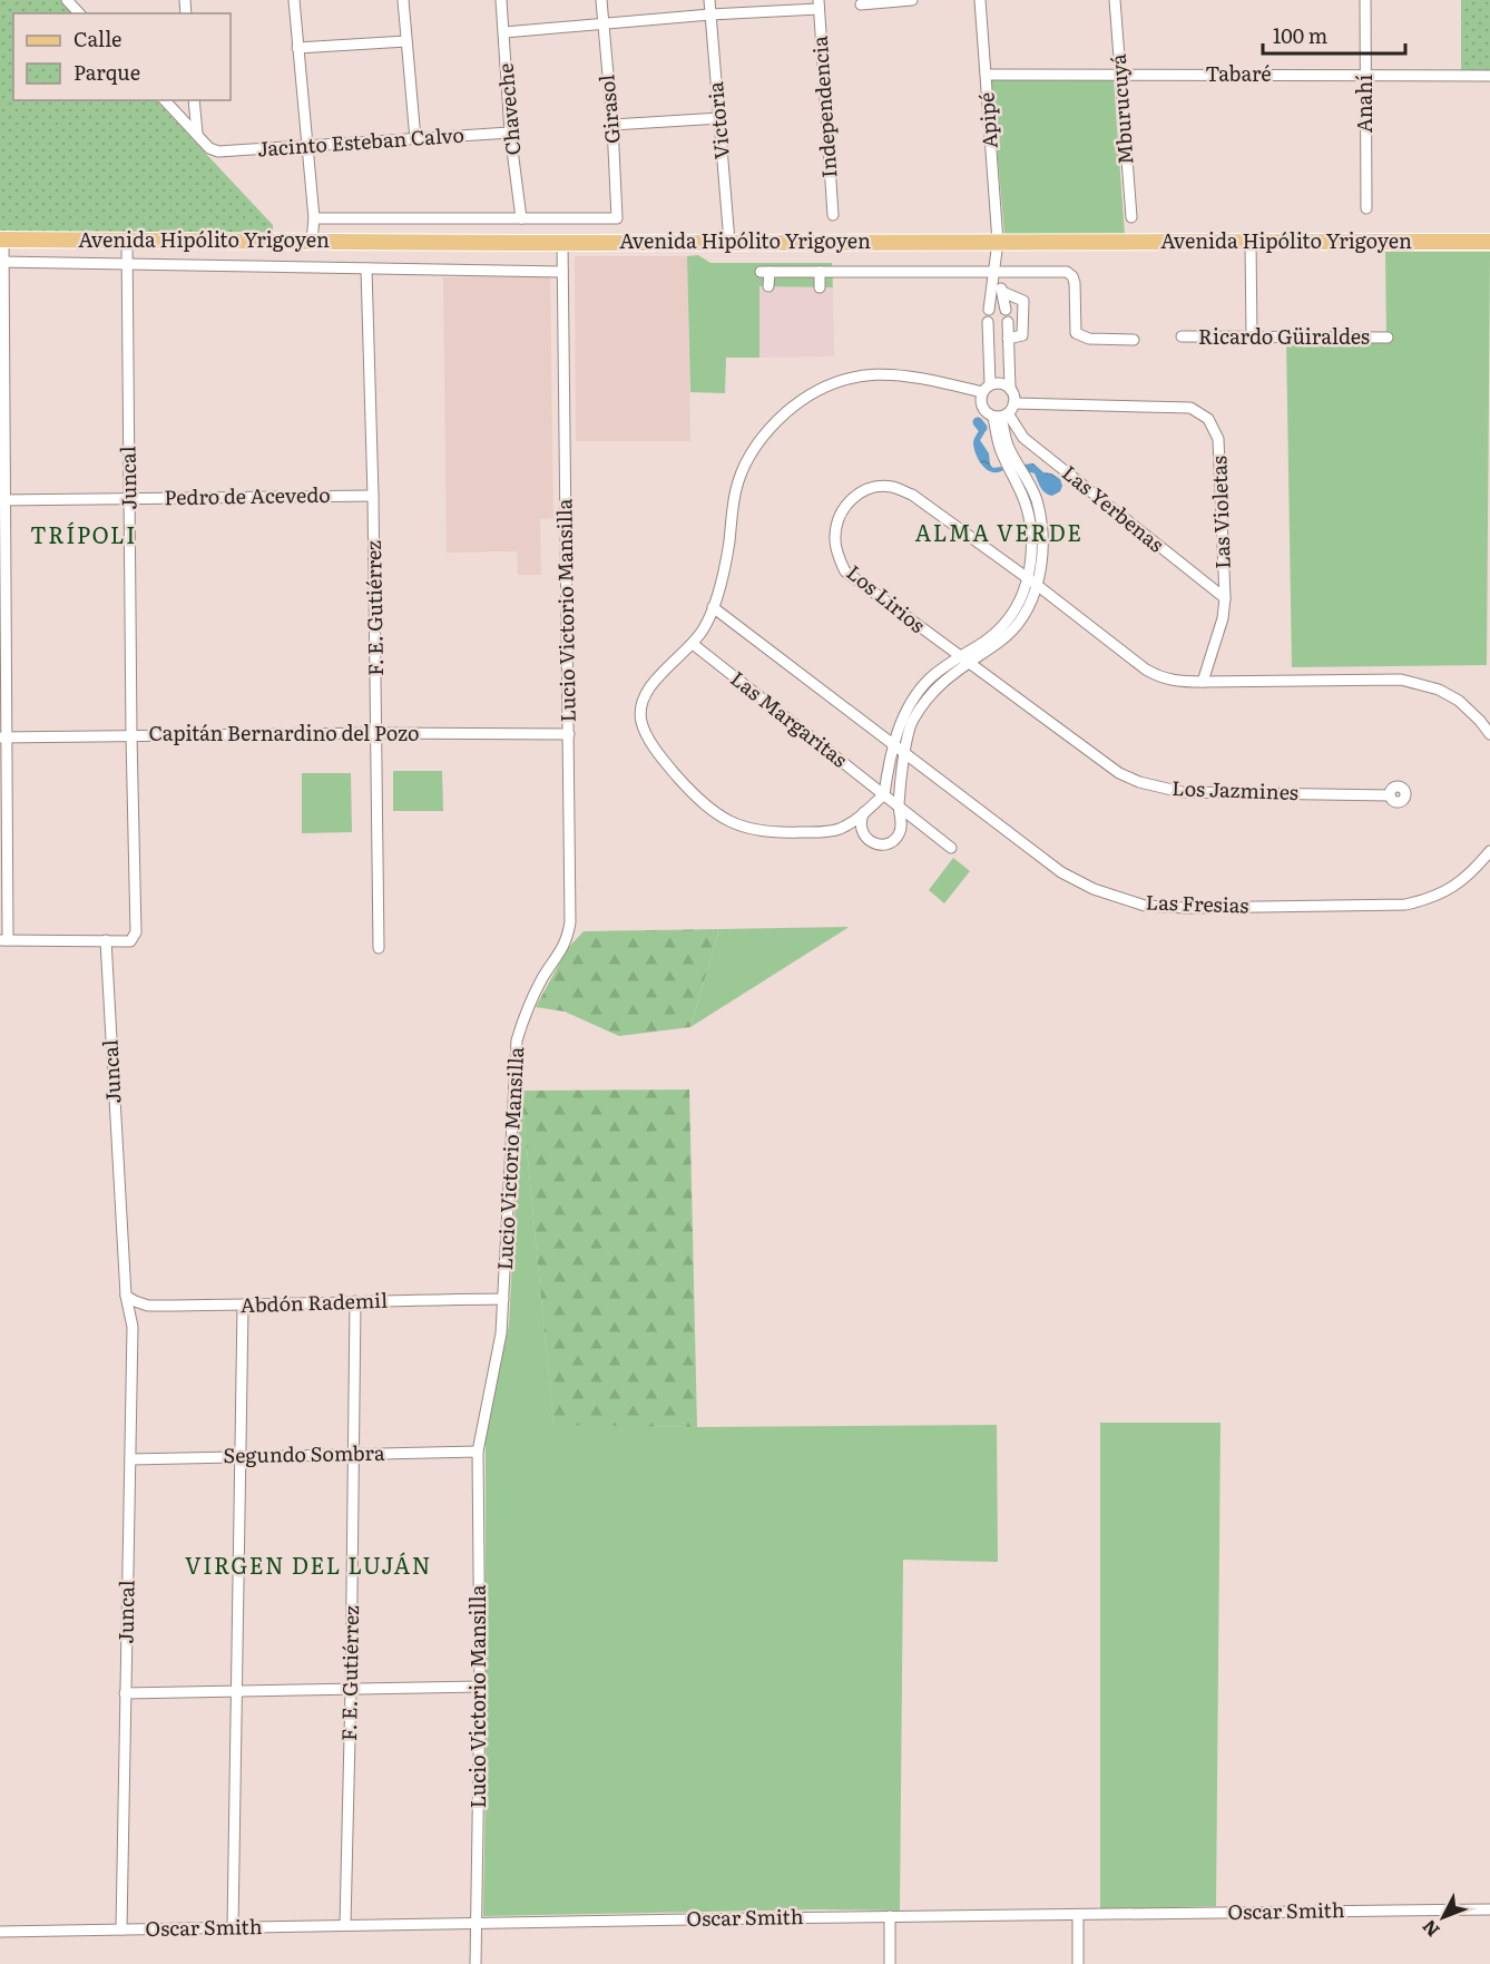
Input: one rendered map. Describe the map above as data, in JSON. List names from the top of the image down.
{
  "streets": {
    "main road": ["Avenida Hipólito Yrigoyen"],
    "street": [
      "Tabaré",
      "Anahí",
      "Independencia",
      "Chaveche",
      "Girasol",
      "Mburucuyá",
      "Victoria",
      "Apipé",
      "Jacinto Esteban Calvo",
      "Ricardo Güiraldes",
      "Juncal",
      "Pedro de Acevedo",
      "Las Yerbenas",
      "Las Violetas",
      "Los Lirios",
      "F. E. Gutiérrez",
      "Lucio Victorio Mansilla",
      "Las Margaritas",
      "Capitán Bernardino del Pozo",
      "Los Jazmines",
      "Las Fresias",
      "Abdón Rademil",
      "Segundo Sombra",
      "Oscar Smith"
    ]
  },
  "crossings": [
    ["Tabaré", "Anahí"],
    ["Tabaré", "Mburucuyá"],
    ["Tabaré", "Apipé"],
    ["Chaveche", "Jacinto Esteban Calvo"],
    ["Chaveche", "Avenida Hipólito Yrigoyen"],
    ["Girasol", "Avenida Hipólito Yrigoyen"],
    ["Victoria", "Avenida Hipólito Yrigoyen"],
    ["Apipé", "Avenida Hipólito Yrigoyen"],
    ["Avenida Hipólito Yrigoyen", "Juncal"],
    ["Avenida Hipólito Yrigoyen", "Lucio Victorio Mansilla"],
    ["Juncal", "Pedro de Acevedo"],
    ["Juncal", "Capitán Bernardino del Pozo"],
    ["Juncal", "Abdón Rademil"],
    ["Juncal", "Segundo Sombra"],
    ["Juncal", "Oscar Smith"],
    ["Pedro de Acevedo", "F. E. Gutiérrez"],
    ["Las Yerbenas", "Las Violetas"],
    ["Los Lirios", "Los Jazmines"],
    ["F. E. Gutiérrez", "Capitán Bernardino del Pozo"],
    ["F. E. Gutiérrez", "Abdón Rademil"],
    ["F. E. Gutiérrez", "Segundo Sombra"],
    ["F. E. Gutiérrez", "Oscar Smith"],
    ["Lucio Victorio Mansilla", "Capitán Bernardino del Pozo"],
    ["Lucio Victorio Mansilla", "Abdón Rademil"],
    ["Lucio Victorio Mansilla", "Segundo Sombra"],
    ["Lucio Victorio Mansilla", "Oscar Smith"]
  ],
  "districts": ["ALMA VERDE", "TRÍPOLI", "VIRGEN DEL LUJÁN"],
  "legend": ["Calle", "Parque"],
  "scale_bar": "100 m",
  "north": "bottom left"
}
